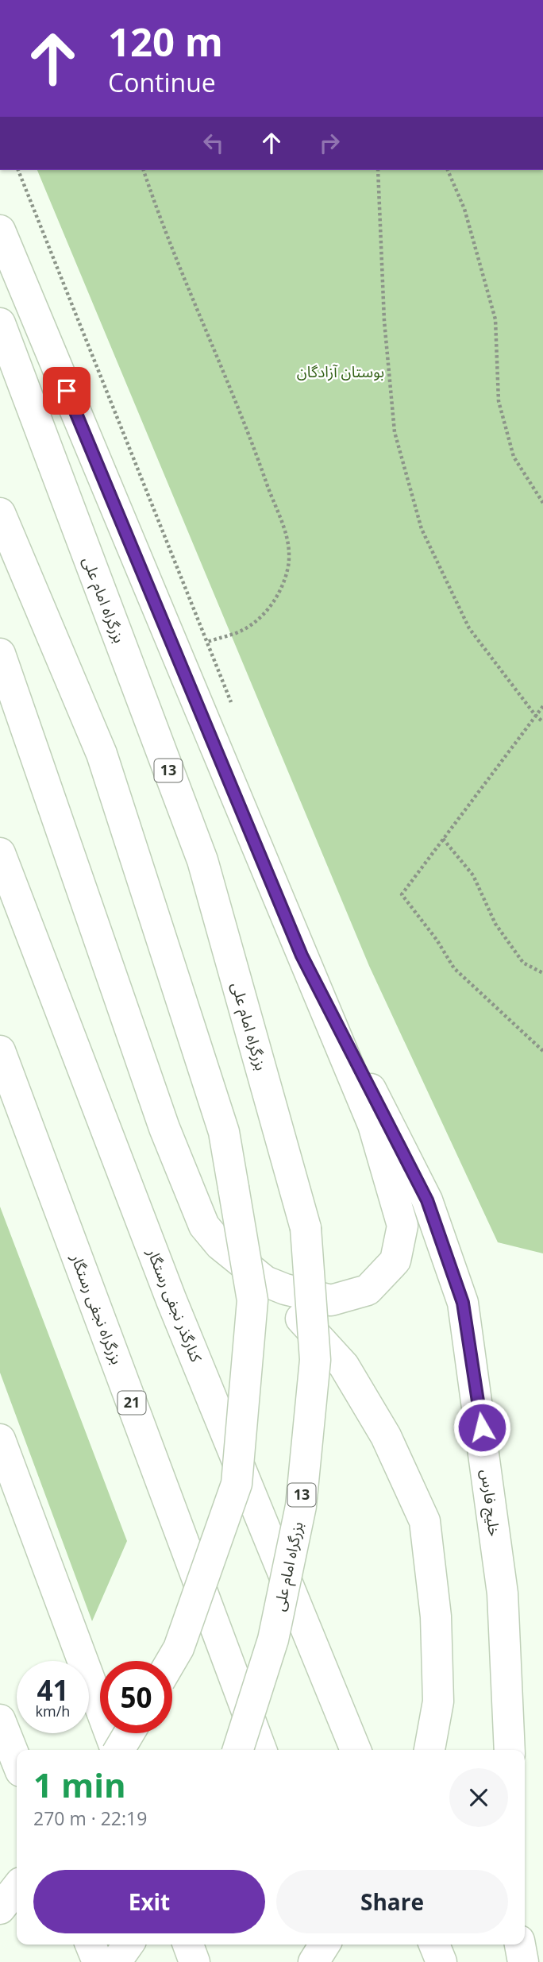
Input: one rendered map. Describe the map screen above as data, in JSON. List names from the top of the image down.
{
  "streets": {
    "main road": [
      "بزرگراه امام علی",
      "13",
      "کنارگذر نجفی رستگار",
      "بزرگراه نجفی رستگار",
      "21",
      "خلیج فارس"
    ]
  },
  "parks": ["بوستان آزادگان"],
  "page": {
    "turn": ["120 m", "Continue"],
    "speed": "41 km/h",
    "limit": "50",
    "heading": ["1 min", "270 m · 22:19"],
    "buttons": ["Exit", "Share"]
  }
}
